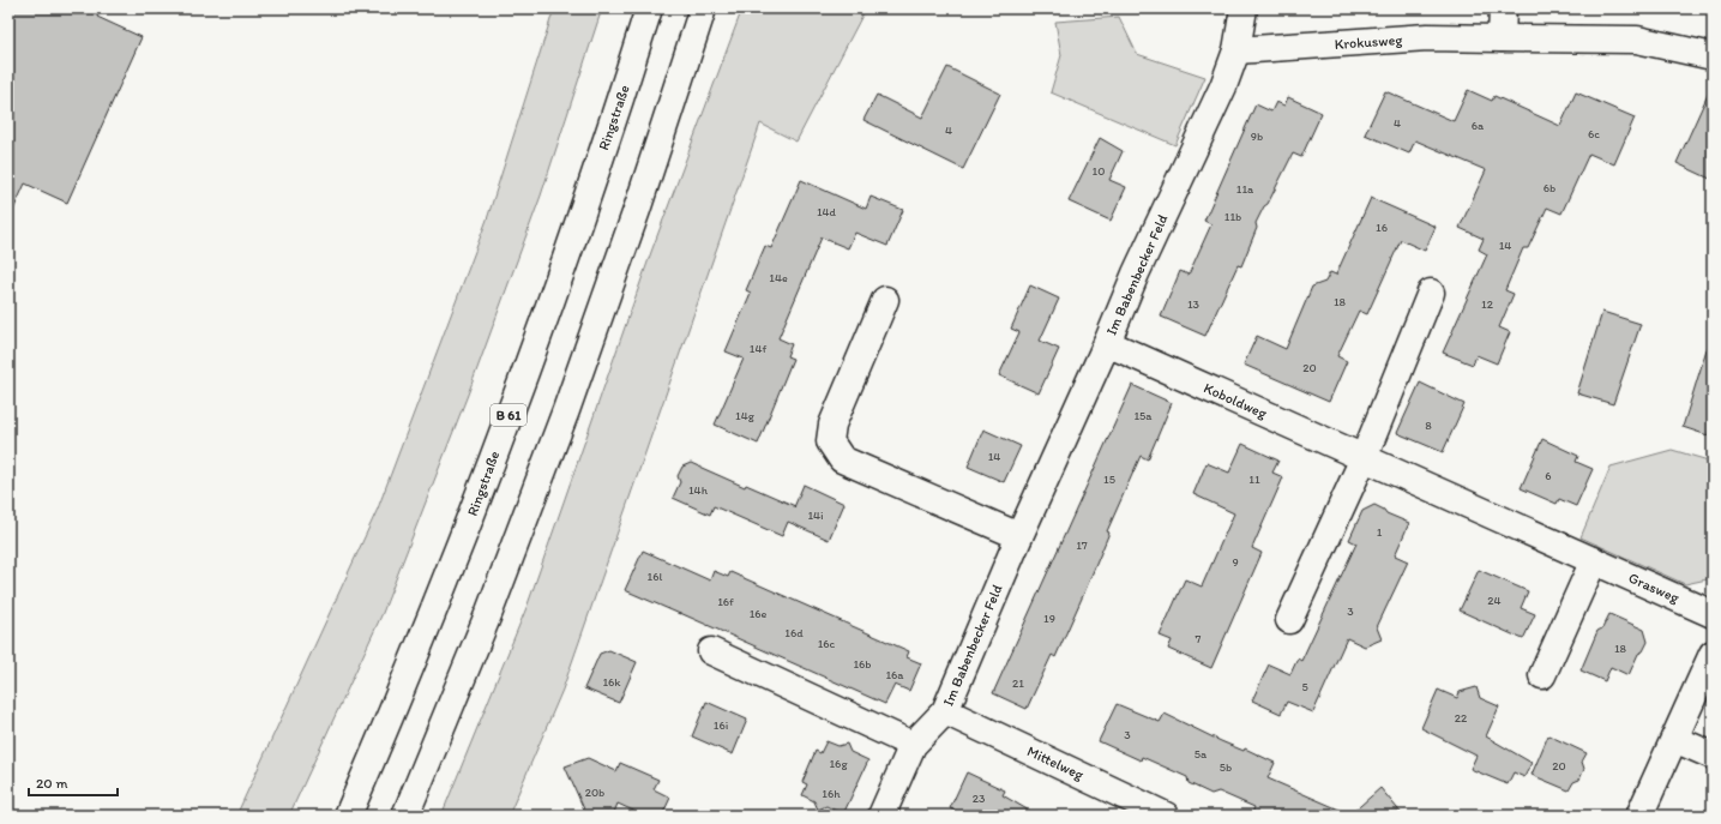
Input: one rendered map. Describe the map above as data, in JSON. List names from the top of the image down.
{
  "streets": {
    "main road": [
      "Krokusweg",
      "Ringstraße",
      "Im Babenbecker Feld",
      "Koboldweg",
      "B 61",
      "Grasweg",
      "Mittelweg"
    ]
  },
  "crossings": [
    ["Krokusweg", "Im Babenbecker Feld"],
    ["Im Babenbecker Feld", "Koboldweg"],
    ["Im Babenbecker Feld", "Mittelweg"],
    ["Koboldweg", "Grasweg"]
  ],
  "house_numbers": [
    "4",
    "6a",
    "4",
    "6c",
    "9b",
    "10",
    "6b",
    "11a",
    "14d",
    "11b",
    "16",
    "14",
    "14e",
    "18",
    "13",
    "12",
    "14f",
    "20",
    "14g",
    "15a",
    "8",
    "14",
    "6",
    "15",
    "11",
    "14h",
    "14i",
    "1",
    "17",
    "9",
    "16l",
    "24",
    "16f",
    "3",
    "16e",
    "19",
    "16d",
    "7",
    "16c",
    "18",
    "16b",
    "16a",
    "16k",
    "21",
    "5",
    "22",
    "16i",
    "3",
    "5a",
    "16g",
    "20",
    "5b",
    "20b",
    "16h",
    "23"
  ],
  "scale_bar": "20 m"
}
